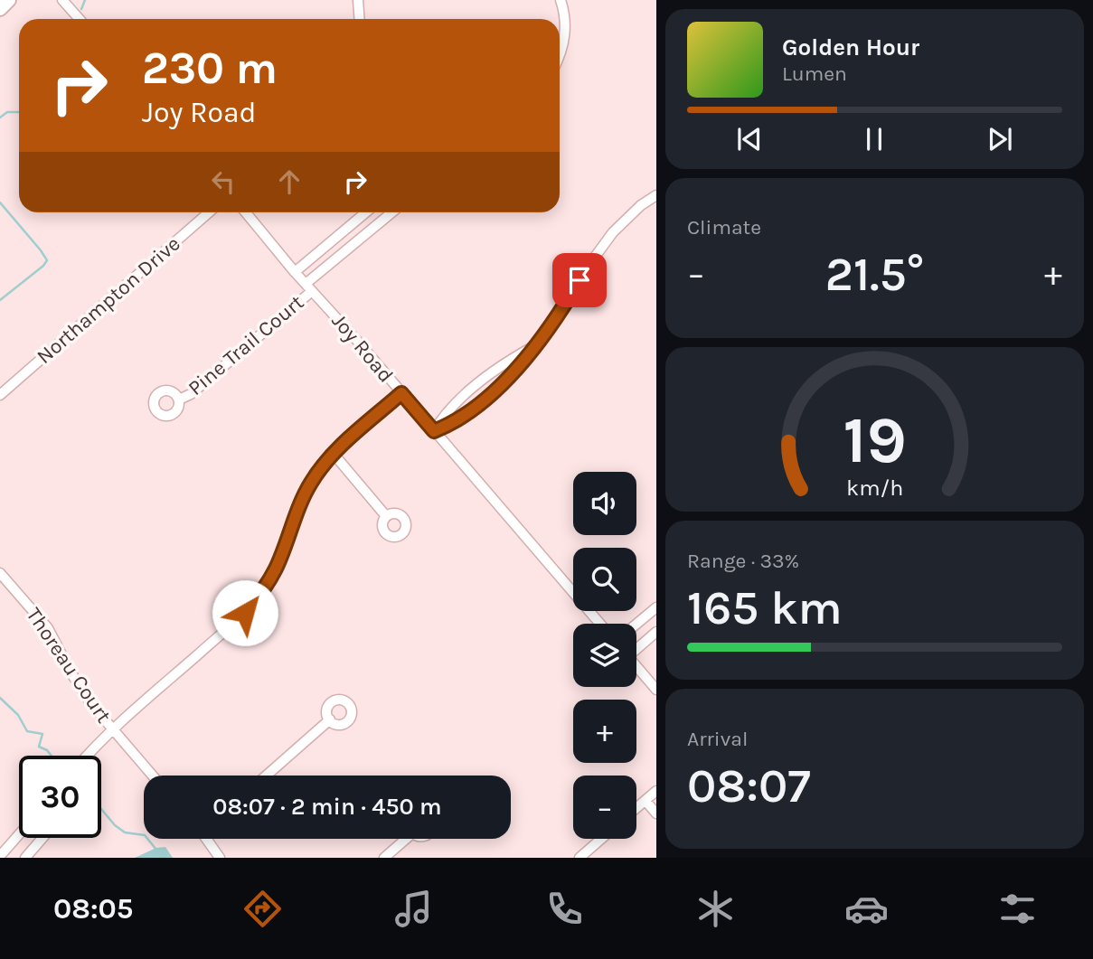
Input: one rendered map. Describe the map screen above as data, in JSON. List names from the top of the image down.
{
  "streets": {
    "street": [
      "Northampton Drive",
      "Pine Trail Court",
      "Joy Road",
      "Thoreau Court"
    ]
  },
  "crossings": [
    ["Pine Trail Court", "Joy Road"]
  ],
  "page": {
    "turn": ["230 m", "Joy Road"],
    "song": ["Golden Hour", "Lumen"],
    "tile": [
      "Climate",
      ["Range · 33%", "165 km"],
      ["Arrival", "08:07"]
    ],
    "heat": ["−", "21.5°", "+"],
    "map_buttons": ["+", "−"],
    "limit": "30",
    "trip": "08:07 · 2 min · 450 m",
    "tabs": "08:05",
    "gauge": ["19", "km/h"]
  }
}
